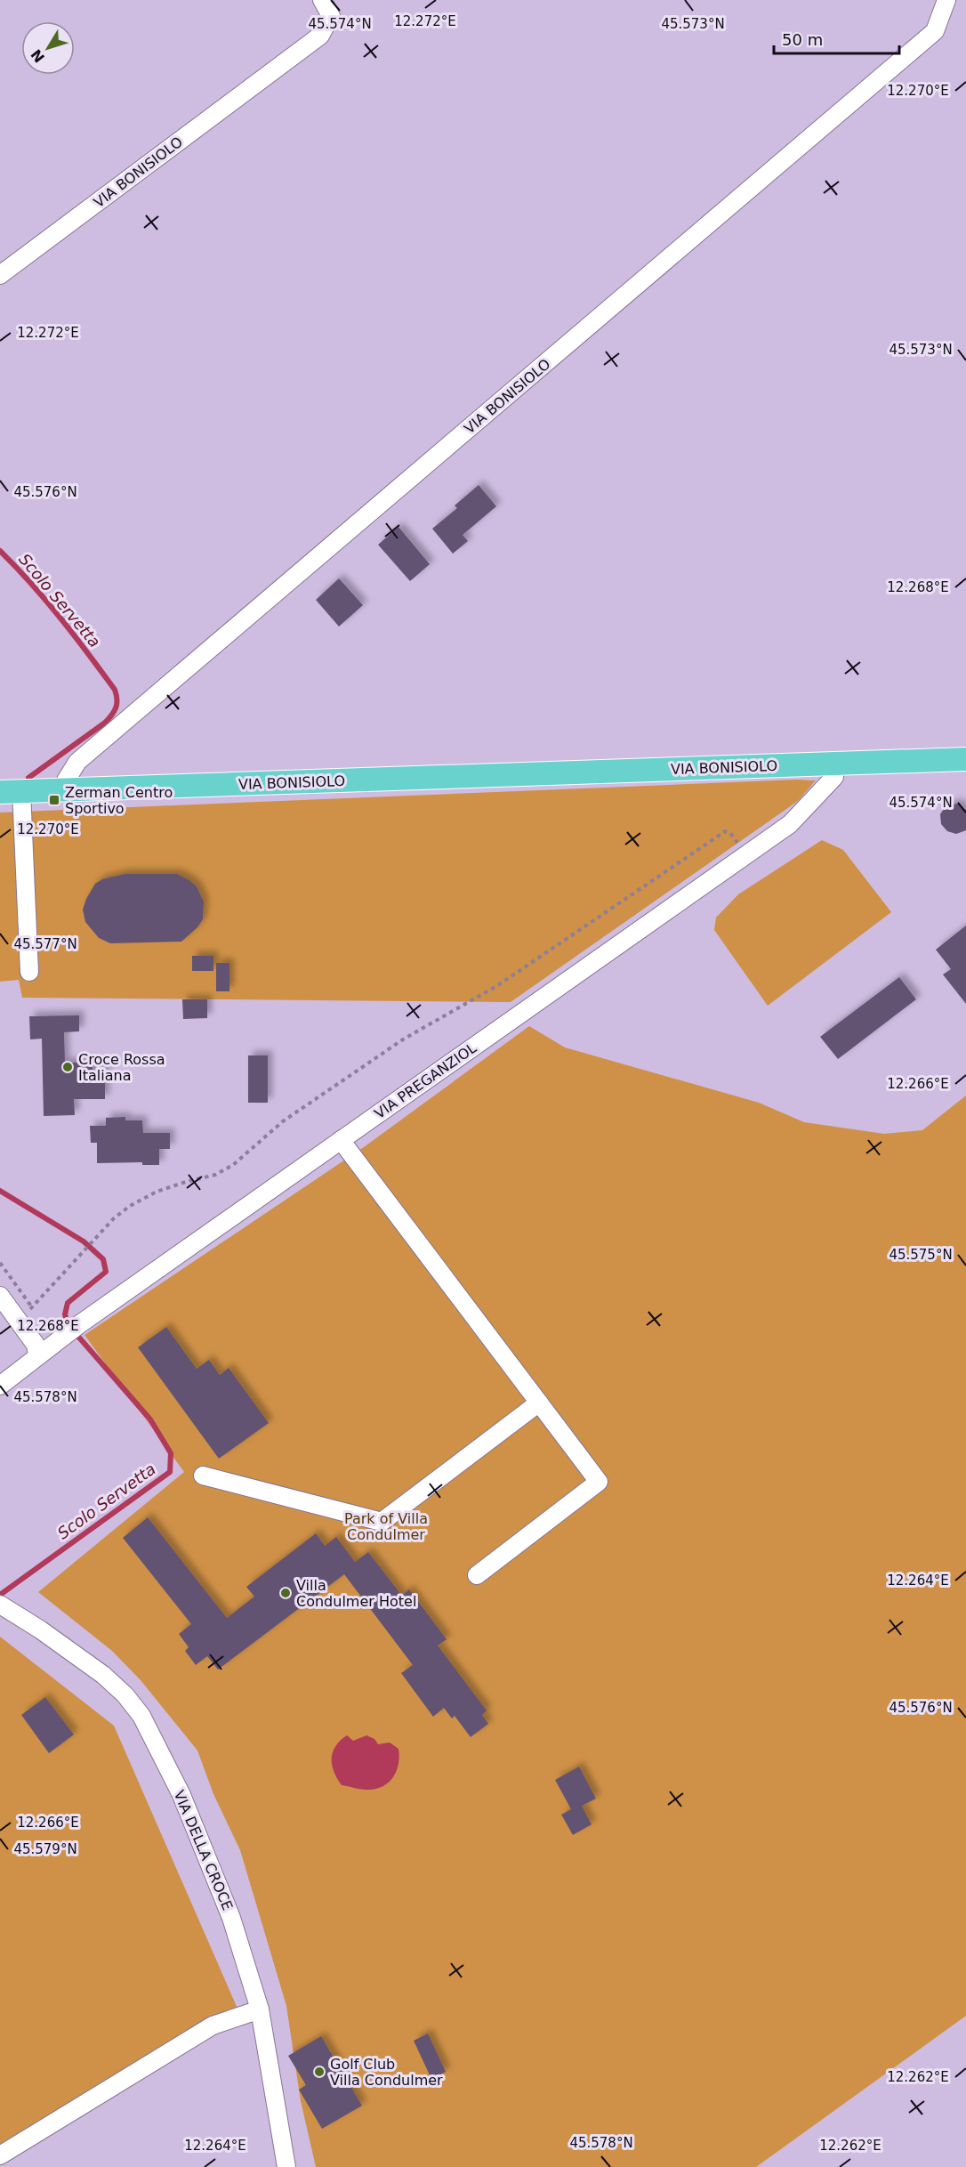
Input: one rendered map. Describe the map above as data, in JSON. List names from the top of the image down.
{
  "streets": {
    "main road": ["VIA BONISIOLO"],
    "street": ["VIA PREGANZIOL", "VIA DELLA CROCE"]
  },
  "crossings": [
    ["VIA BONISIOLO", "VIA PREGANZIOL"]
  ],
  "water": ["Scolo Servetta"],
  "parks": ["Park of Villa Condulmer"],
  "places": {
    "transit": ["Zerman Centro Sportivo"],
    "other": ["Croce Rossa Italiana", "Villa Condulmer Hotel", "Golf Club Villa Condulmer"]
  },
  "scale_bar": "50 m",
  "north": "bottom left",
  "coordinates": [
    "12.272°E",
    "45.574°N",
    "45.573°N",
    "12.270°E",
    "45.576°N",
    "12.268°E",
    "45.577°N",
    "12.266°E",
    "45.575°N",
    "45.578°N",
    "12.264°E",
    "45.579°N",
    "12.262°E"
  ]
}
